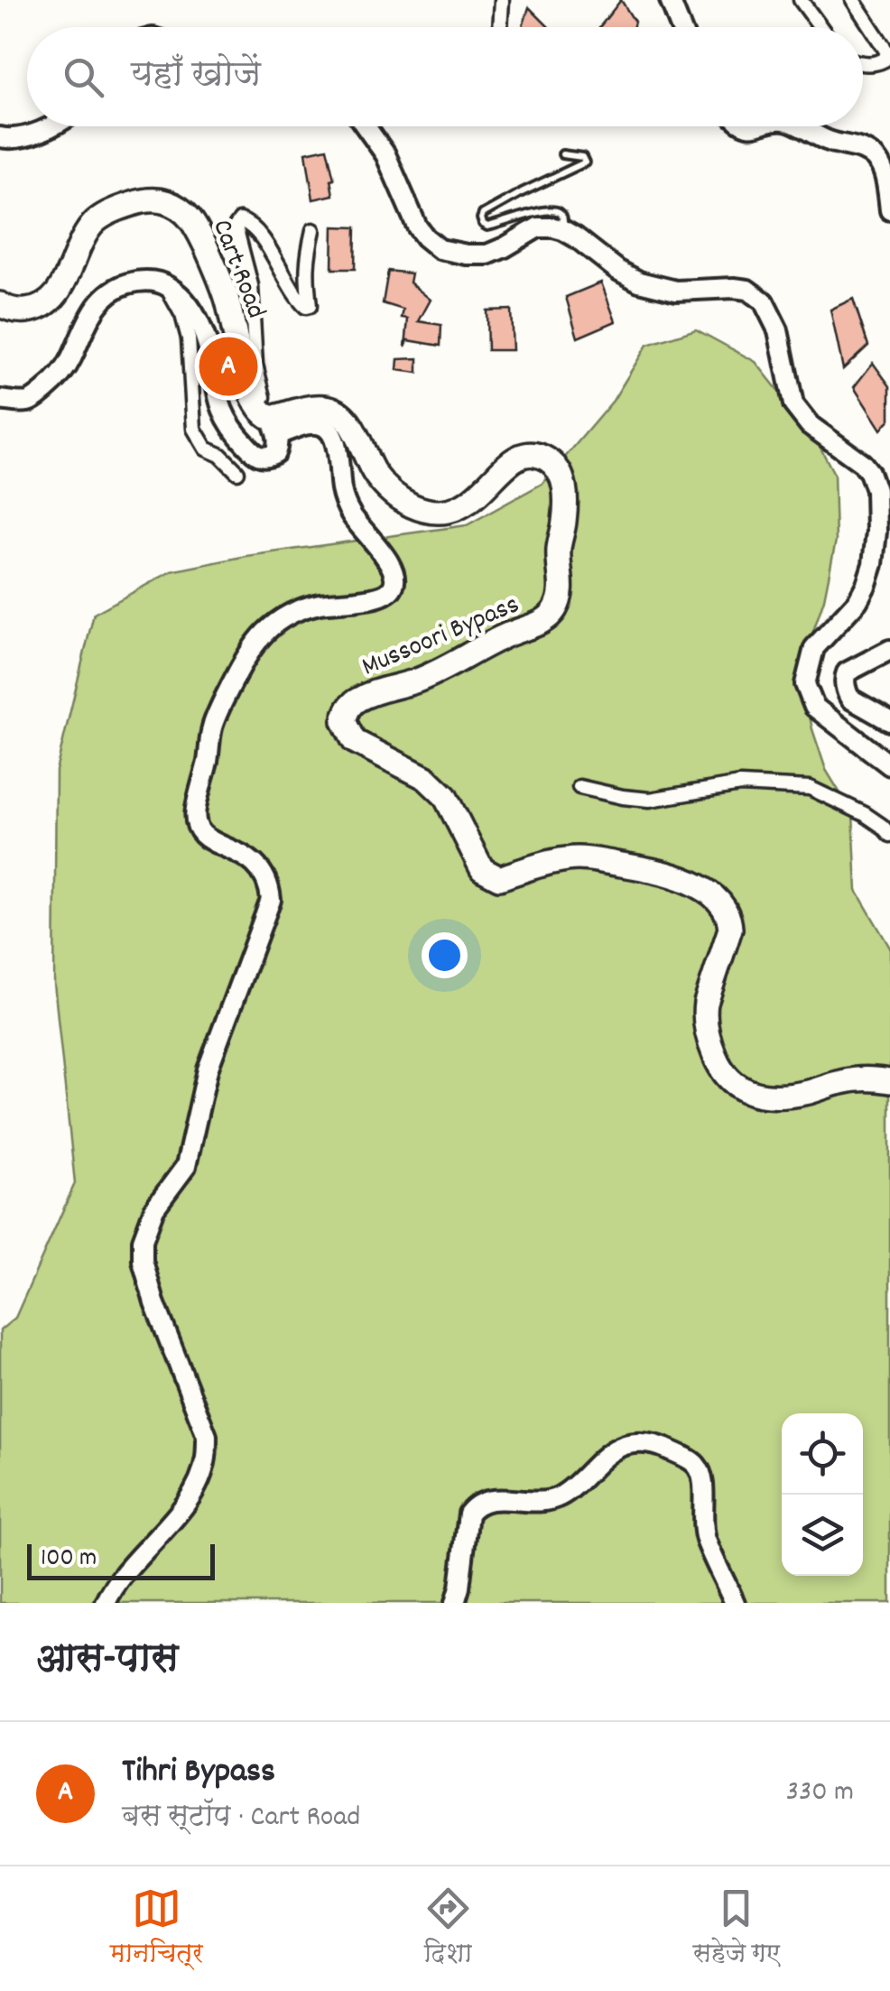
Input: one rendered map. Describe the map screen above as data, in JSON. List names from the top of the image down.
{
  "streets": {
    "highway": ["Cart Road", "Mussoori Bypass"]
  },
  "crossings": [
    ["Cart Road", "Mussoori Bypass"]
  ],
  "scale_bar": "100 m",
  "page": {
    "search": "यहाँ खोजें",
    "pins": "A",
    "scale": "100 m",
    "heading": "आस-पास",
    "list": [
      {
        "mark": "A",
        "name": "Tihri Bypass",
        "note": "बस स्टॉप · Cart Road",
        "value": "330 m"
      }
    ],
    "nav": ["मानचित्र", "दिशा", "सहेजे गए"]
  }
}
